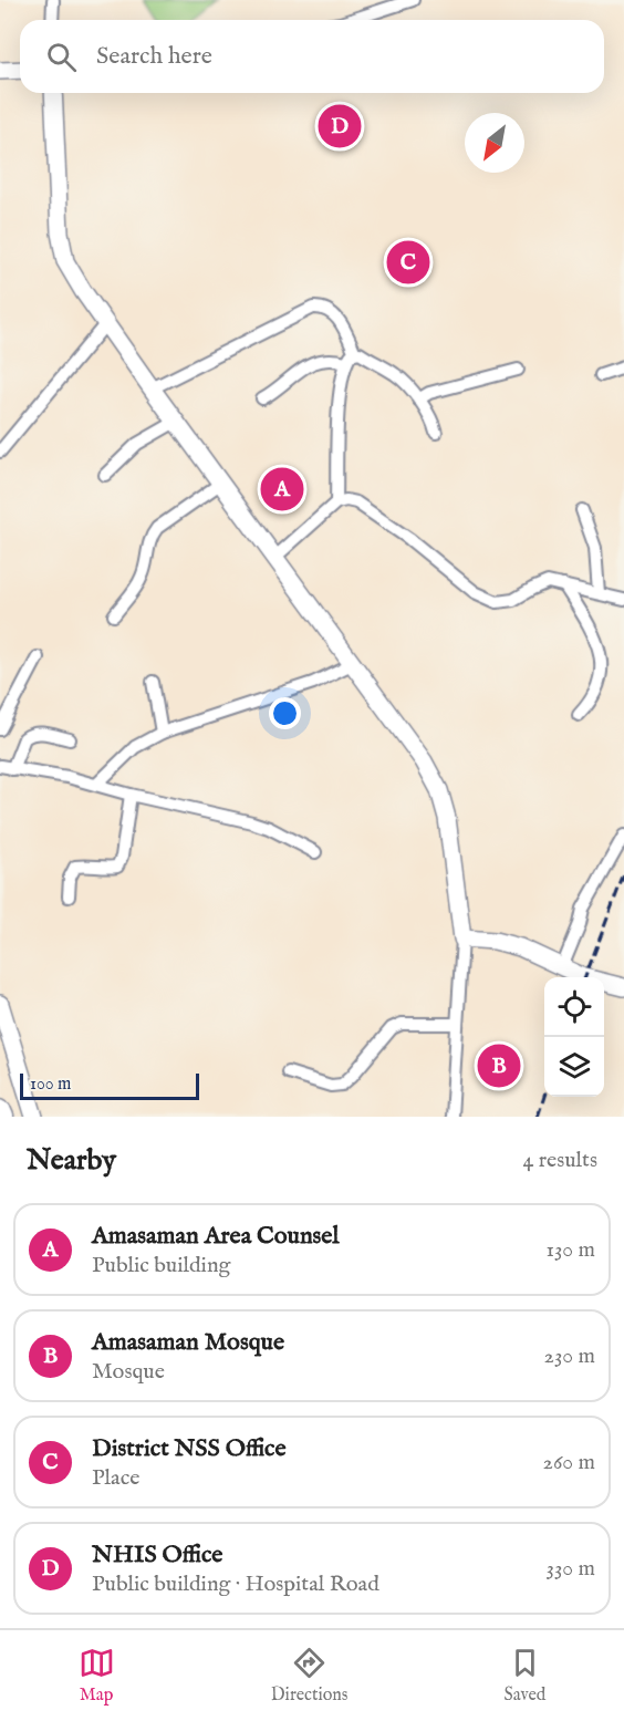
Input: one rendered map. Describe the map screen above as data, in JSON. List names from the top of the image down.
{
  "scale_bar": "100 m",
  "north": "bottom left",
  "page": {
    "search": "Search here",
    "pins": [
      "D",
      "C",
      "A",
      "B"
    ],
    "scale": "100 m",
    "heading": ["Nearby", "4 results"],
    "list": [
      {
        "mark": "A",
        "name": "Amasaman Area Counsel",
        "note": "Public building",
        "value": "130 m"
      },
      {
        "mark": "B",
        "name": "Amasaman Mosque",
        "note": "Mosque",
        "value": "230 m"
      },
      {
        "mark": "C",
        "name": "District NSS Office",
        "note": "Place",
        "value": "260 m"
      },
      {
        "mark": "D",
        "name": "NHIS Office",
        "note": "Public building · Hospital Road",
        "value": "330 m"
      }
    ],
    "nav": ["Map", "Directions", "Saved"]
  }
}
